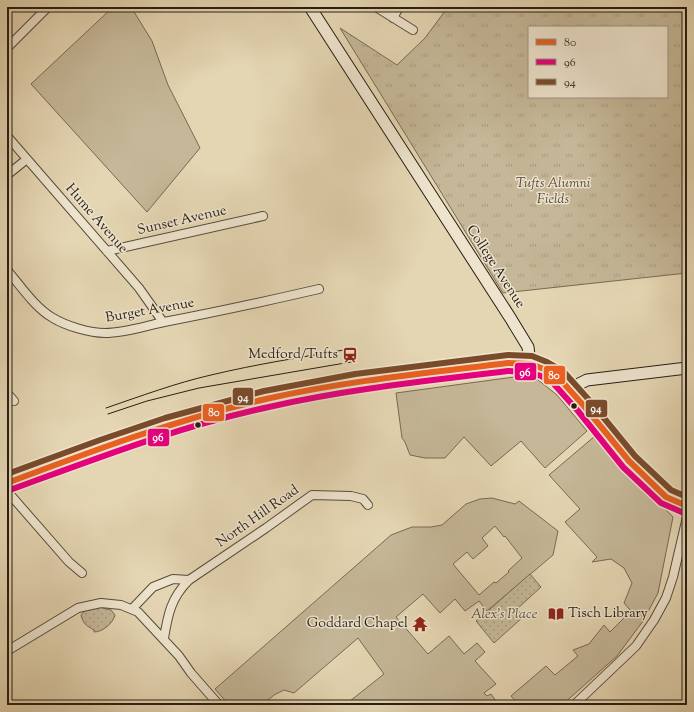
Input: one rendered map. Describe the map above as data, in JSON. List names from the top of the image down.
{
  "streets": {
    "main road": ["College Avenue"],
    "street": [
      "Hume Avenue",
      "Sunset Avenue",
      "Burget Avenue",
      "North Hill Road"
    ]
  },
  "crossings": [
    ["Hume Avenue", "Sunset Avenue"],
    ["Hume Avenue", "Burget Avenue"]
  ],
  "parks": ["Tufts Alumni Fields", "Alex's Place"],
  "places": {
    "station": ["Medford/Tufts"],
    "library": ["Tisch Library"],
    "temple": ["Goddard Chapel"]
  },
  "lines": ["transit line 94", "transit line 80", "transit line 96"],
  "legend": ["80", "96", "94"]
}
